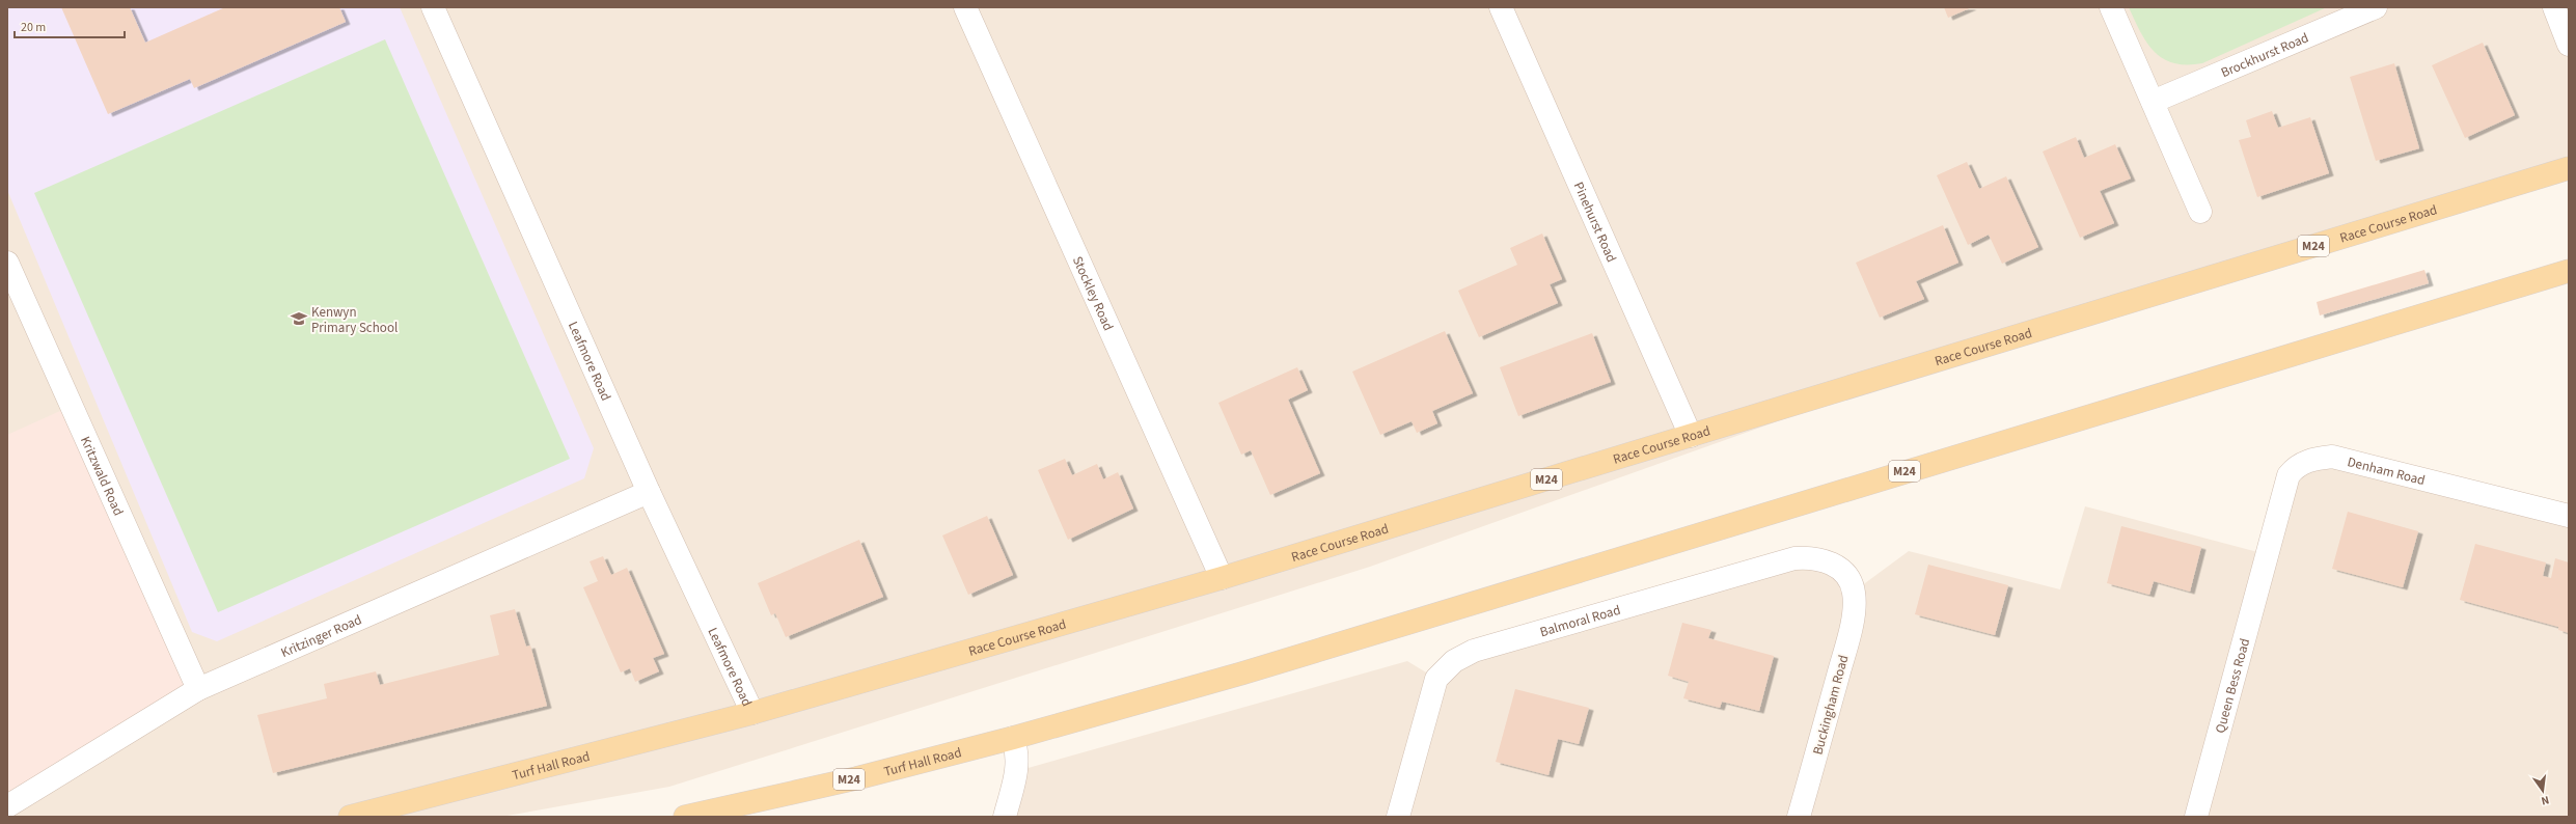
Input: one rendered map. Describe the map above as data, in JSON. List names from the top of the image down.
{
  "streets": {
    "main road": ["Race Course Road", "M24", "Turf Hall Road"],
    "street": [
      "Brockhurst Road",
      "Pinehurst Road",
      "Stockley Road",
      "Leafmore Road",
      "Denham Road",
      "Kritzwald Road",
      "Balmoral Road",
      "Kritzinger Road",
      "Queen Bess Road",
      "Buckingham Road"
    ]
  },
  "crossings": [
    ["Pinehurst Road", "Race Course Road"],
    ["Race Course Road", "Stockley Road"],
    ["Race Course Road", "Leafmore Road"],
    ["Race Course Road", "Turf Hall Road"],
    ["M24", "Turf Hall Road"],
    ["Leafmore Road", "Kritzinger Road"],
    ["Leafmore Road", "Turf Hall Road"],
    ["Denham Road", "Queen Bess Road"],
    ["Kritzwald Road", "Kritzinger Road"],
    ["Balmoral Road", "Buckingham Road"]
  ],
  "places": {
    "school or university": ["Kenwyn Primary School"]
  },
  "scale_bar": "20 m",
  "north": "bottom"
}
